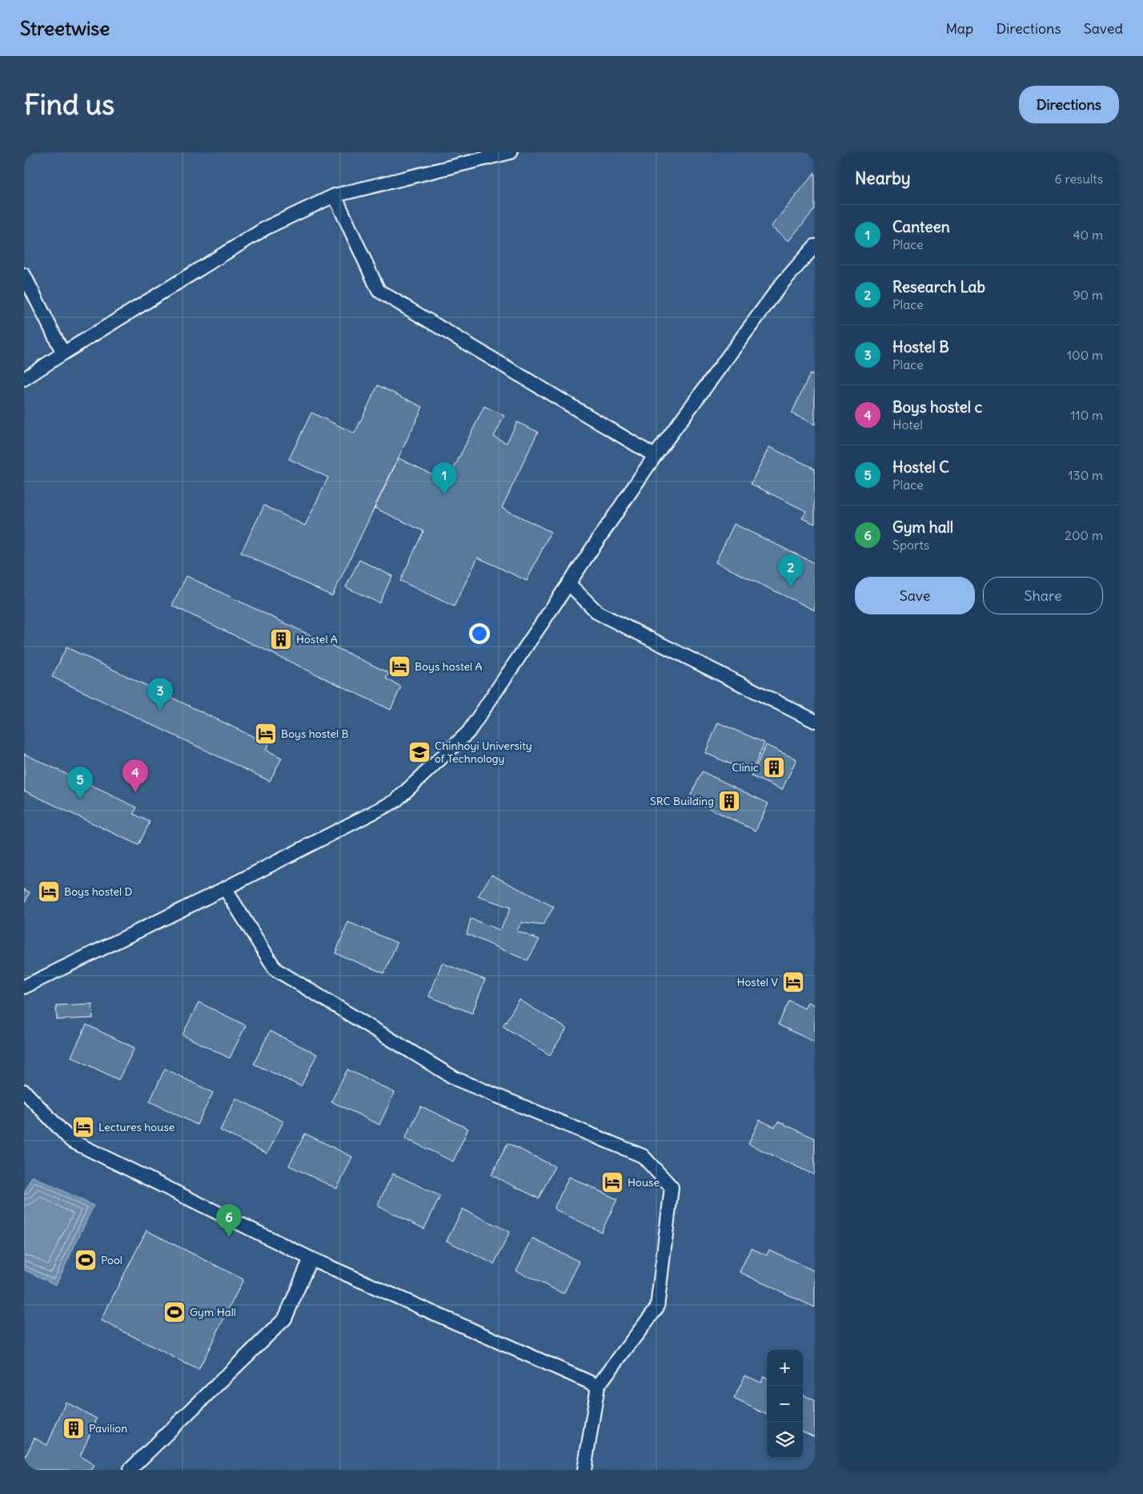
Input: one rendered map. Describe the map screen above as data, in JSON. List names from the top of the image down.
{
  "places": {
    "building": [
      "Hostel A",
      "Clinic",
      "SRC Building",
      "Pavilion"
    ],
    "hotel": [
      "Boys hostel A",
      "Boys hostel B",
      "Boys hostel D",
      "Hostel V",
      "Lectures house",
      "House"
    ],
    "school or university": ["Chinhoyi University of Technology"],
    "sports": ["Pool", "Gym Hall"]
  },
  "page": {
    "header": "Streetwise",
    "nav": ["Map", "Directions", "Saved"],
    "buttons": [
      "Directions",
      ["Save", "Share"]
    ],
    "title": "Find us",
    "heading": ["Nearby", "6 results"],
    "list": [
      {
        "mark": "1",
        "name": "Canteen",
        "note": "Place",
        "value": "40 m"
      },
      {
        "mark": "2",
        "name": "Research Lab",
        "note": "Place",
        "value": "90 m"
      },
      {
        "mark": "3",
        "name": "Hostel B",
        "note": "Place",
        "value": "100 m"
      },
      {
        "mark": "4",
        "name": "Boys hostel c",
        "note": "Hotel",
        "value": "110 m"
      },
      {
        "mark": "5",
        "name": "Hostel C",
        "note": "Place",
        "value": "130 m"
      },
      {
        "mark": "6",
        "name": "Gym hall",
        "note": "Sports",
        "value": "200 m"
      }
    ],
    "pins": [
      "1",
      "2",
      "3",
      "4",
      "5",
      "6"
    ],
    "map_buttons": ["+", "−"]
  }
}
